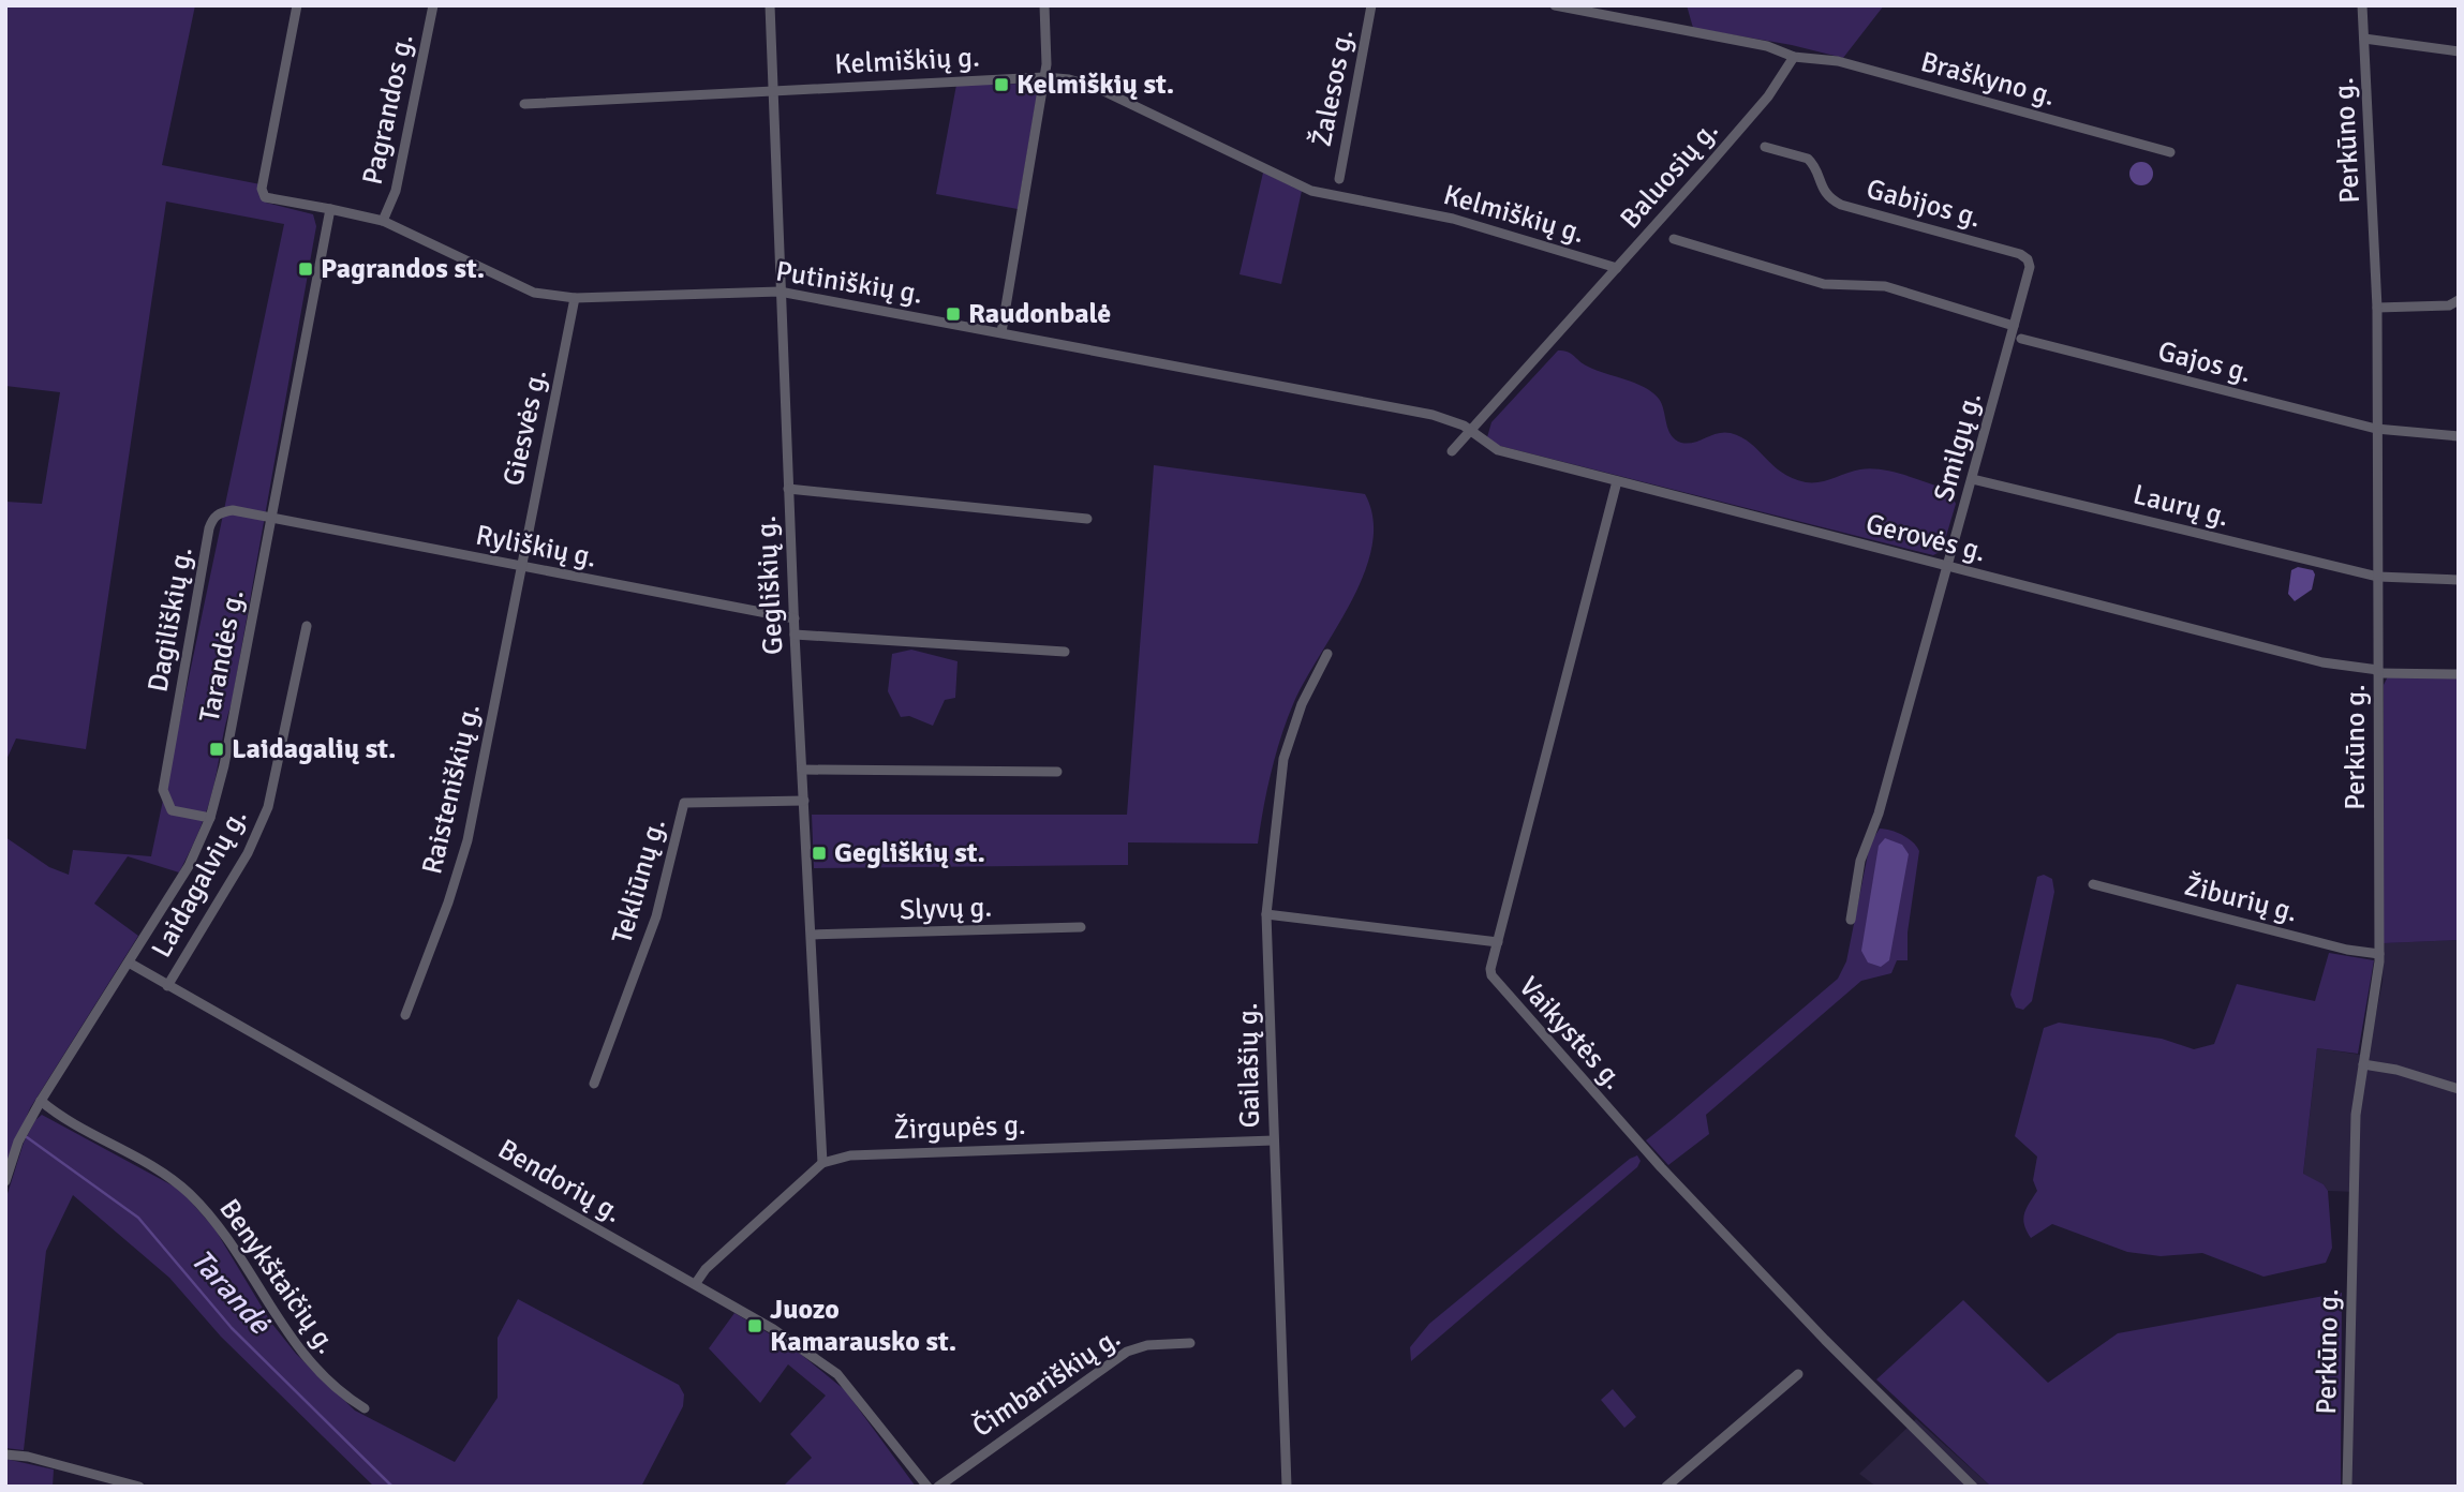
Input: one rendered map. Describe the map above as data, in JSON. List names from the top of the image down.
{
  "streets": {
    "street": [
      "Kelmiškių g.",
      "Braškyno g.",
      "Žalesos g.",
      "Pagrandos g.",
      "Perkūno g.",
      "Baluosių g.",
      "Gabijos g.",
      "Putiniškių g.",
      "Gajos g.",
      "Giesvės g.",
      "Smilgų g.",
      "Laurų g.",
      "Gerovės g.",
      "Ryliškių g.",
      "Gegliškių g.",
      "Dagiliškių g.",
      "Tarandės g.",
      "Raisteniškių g.",
      "Tekliūnų g.",
      "Laidagalvių g.",
      "Žiburių g.",
      "Slyvų g.",
      "Vaikystės g.",
      "Gailašių g.",
      "Žirgupės g.",
      "Bendorių g.",
      "Benykštaičių g.",
      "Čimbariškių g."
    ]
  },
  "crossings": [
    ["Kelmiškių g.", "Baluosių g."],
    ["Kelmiškių g.", "Gegliškių g."],
    ["Braškyno g.", "Baluosių g."],
    ["Pagrandos g.", "Putiniškių g."],
    ["Perkūno g.", "Gajos g."],
    ["Perkūno g.", "Laurų g."],
    ["Perkūno g.", "Gerovės g."],
    ["Perkūno g.", "Žiburių g."],
    ["Baluosių g.", "Putiniškių g."],
    ["Baluosių g.", "Gerovės g."],
    ["Gabijos g.", "Smilgų g."],
    ["Putiniškių g.", "Giesvės g."],
    ["Putiniškių g.", "Gerovės g."],
    ["Putiniškių g.", "Gegliškių g."],
    ["Putiniškių g.", "Tarandės g."],
    ["Giesvės g.", "Ryliškių g."],
    ["Giesvės g.", "Raisteniškių g."],
    ["Smilgų g.", "Laurų g."],
    ["Smilgų g.", "Gerovės g."],
    ["Gerovės g.", "Vaikystės g."],
    ["Ryliškių g.", "Gegliškių g."],
    ["Ryliškių g.", "Dagiliškių g."],
    ["Ryliškių g.", "Tarandės g."],
    ["Ryliškių g.", "Raisteniškių g."],
    ["Gegliškių g.", "Tekliūnų g."],
    ["Gegliškių g.", "Slyvų g."],
    ["Gegliškių g.", "Žirgupės g."],
    ["Dagiliškių g.", "Tarandės g."],
    ["Tarandės g.", "Bendorių g."],
    ["Tarandės g.", "Benykštaičių g."],
    ["Laidagalvių g.", "Bendorių g."],
    ["Gailašių g.", "Žirgupės g."]
  ],
  "water": ["Tarandė"],
  "places": {
    "transit": [
      "Kelmiškių st.",
      "Pagrandos st.",
      "Raudonbalė",
      "Laidagalių st.",
      "Gegliškių st.",
      "Juozo Kamarausko st."
    ]
  }
}
